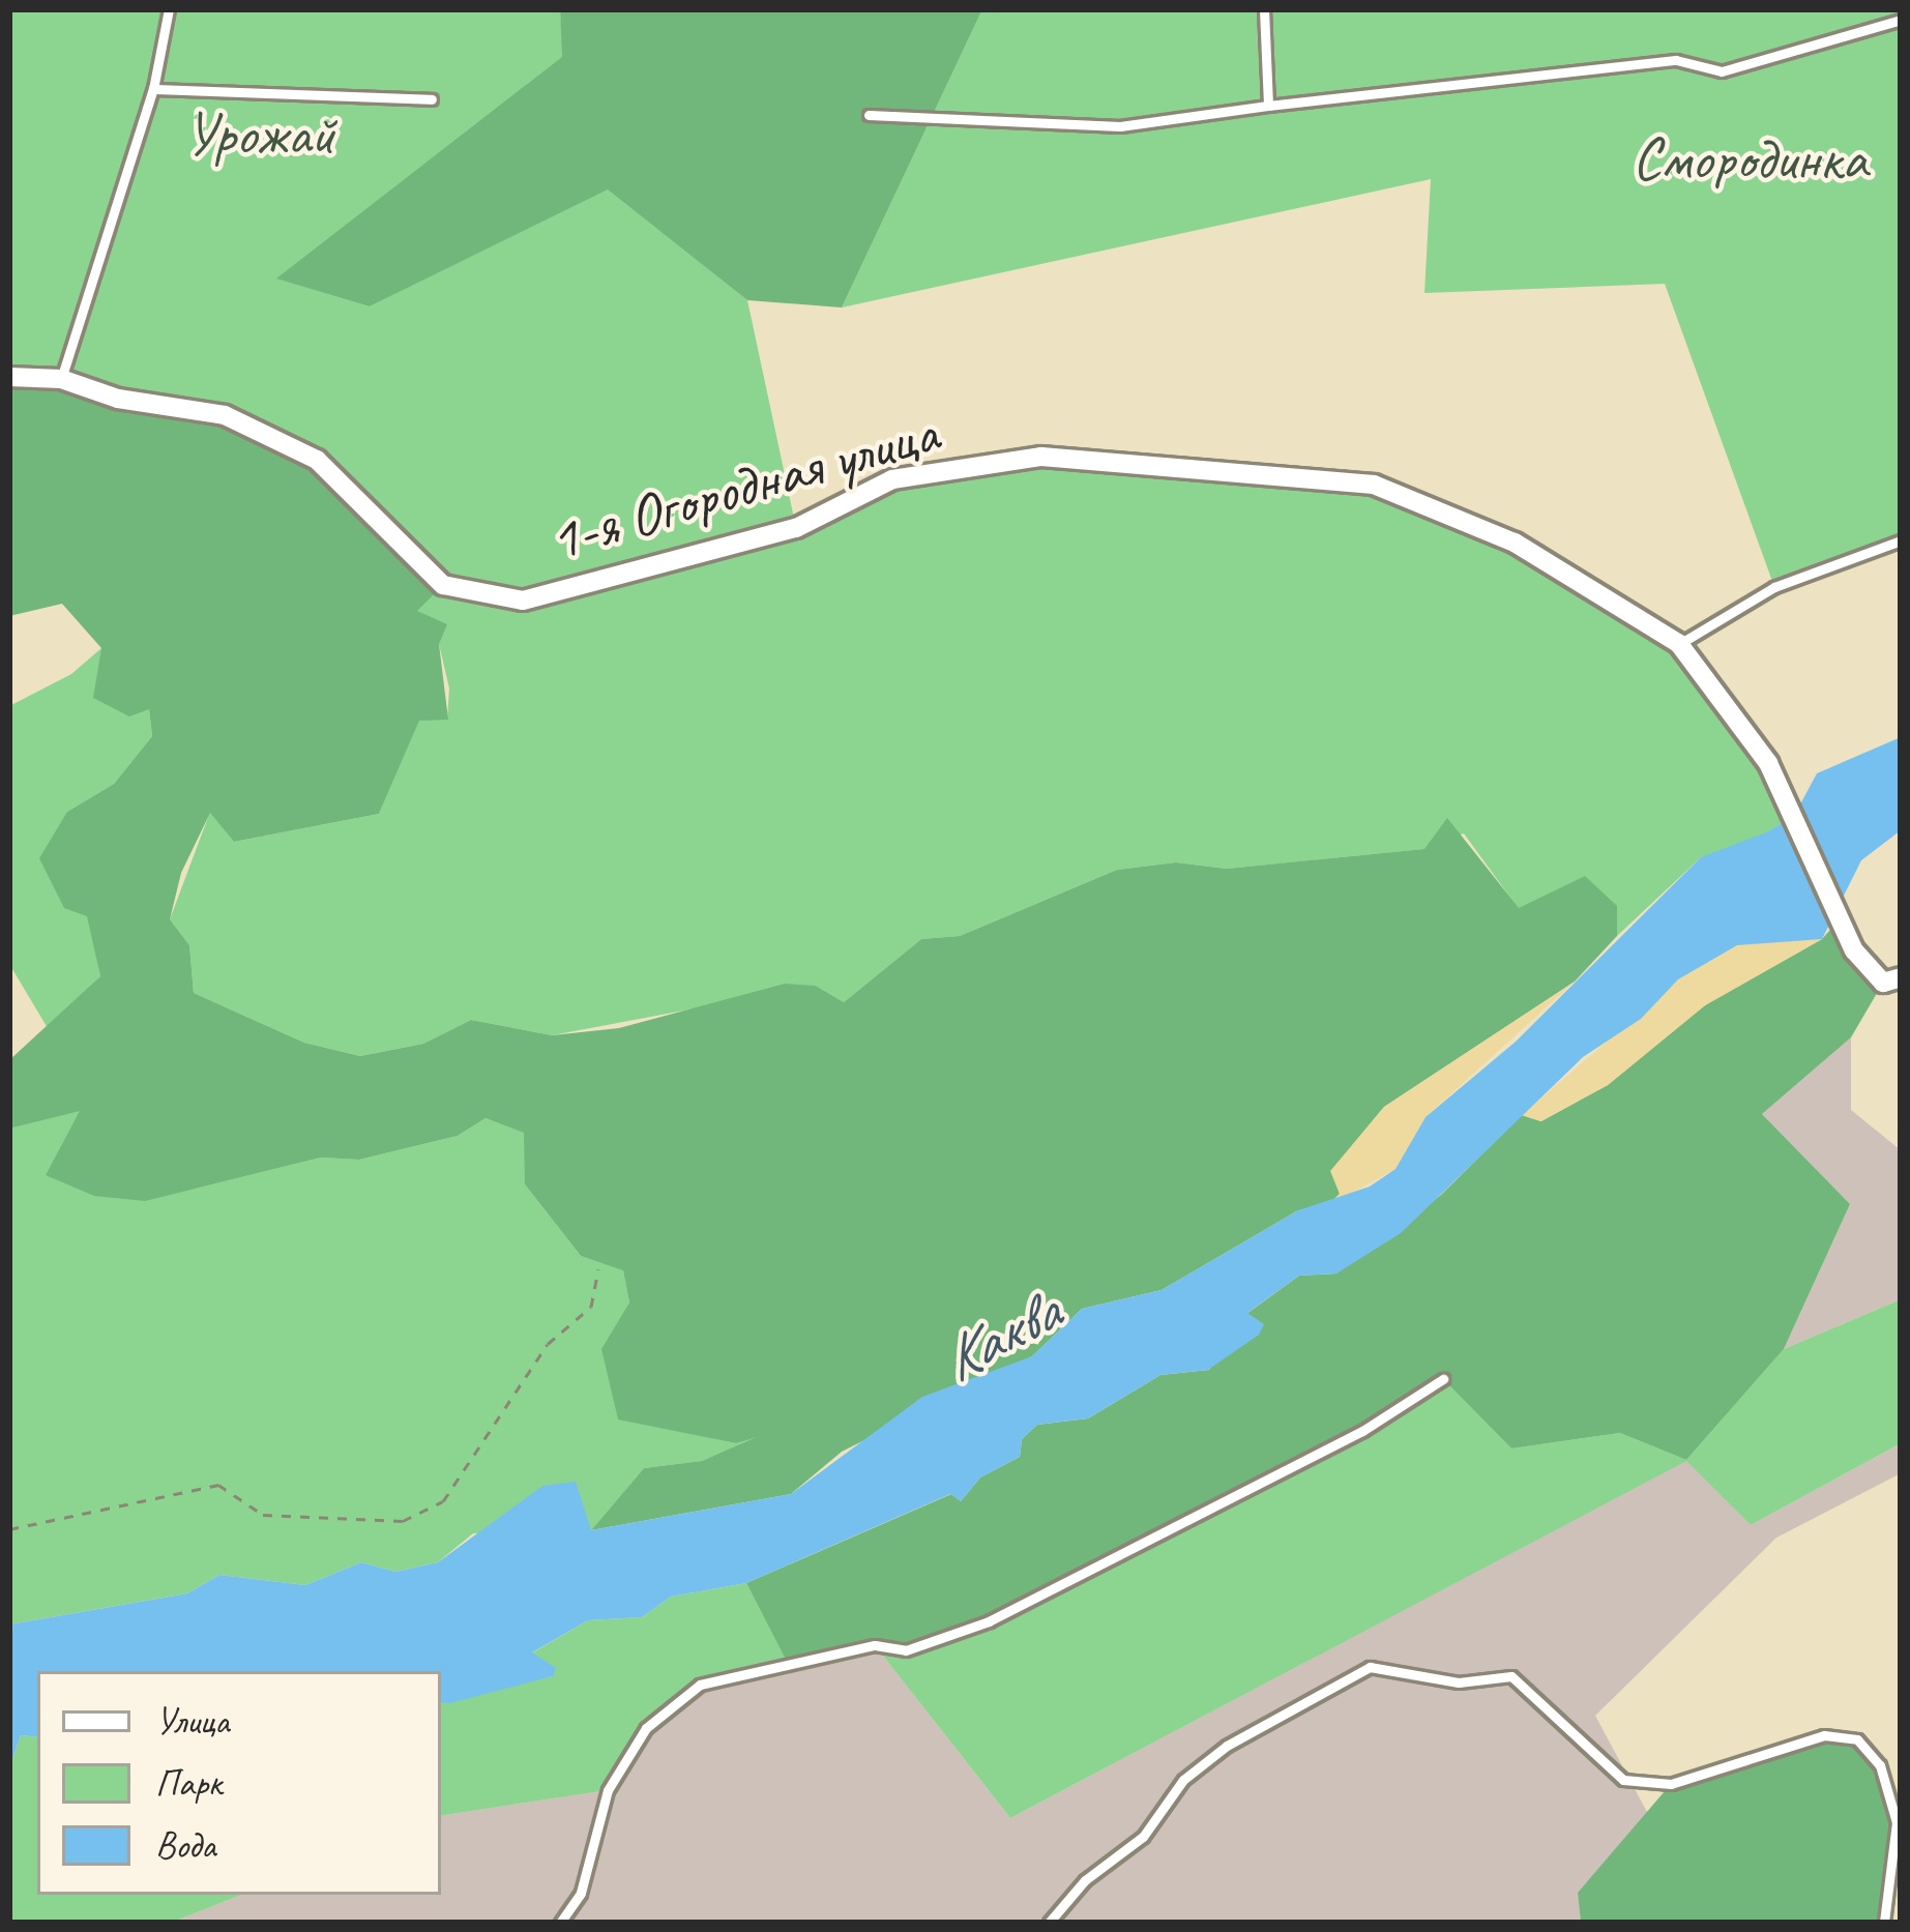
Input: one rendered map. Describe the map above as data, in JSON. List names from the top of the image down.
{
  "streets": {
    "street": ["1-я Огородная улица"]
  },
  "water": ["Каква"],
  "parks": ["Урожай", "Смородинка"],
  "legend": ["Улица", "Парк", "Вода"]
}
